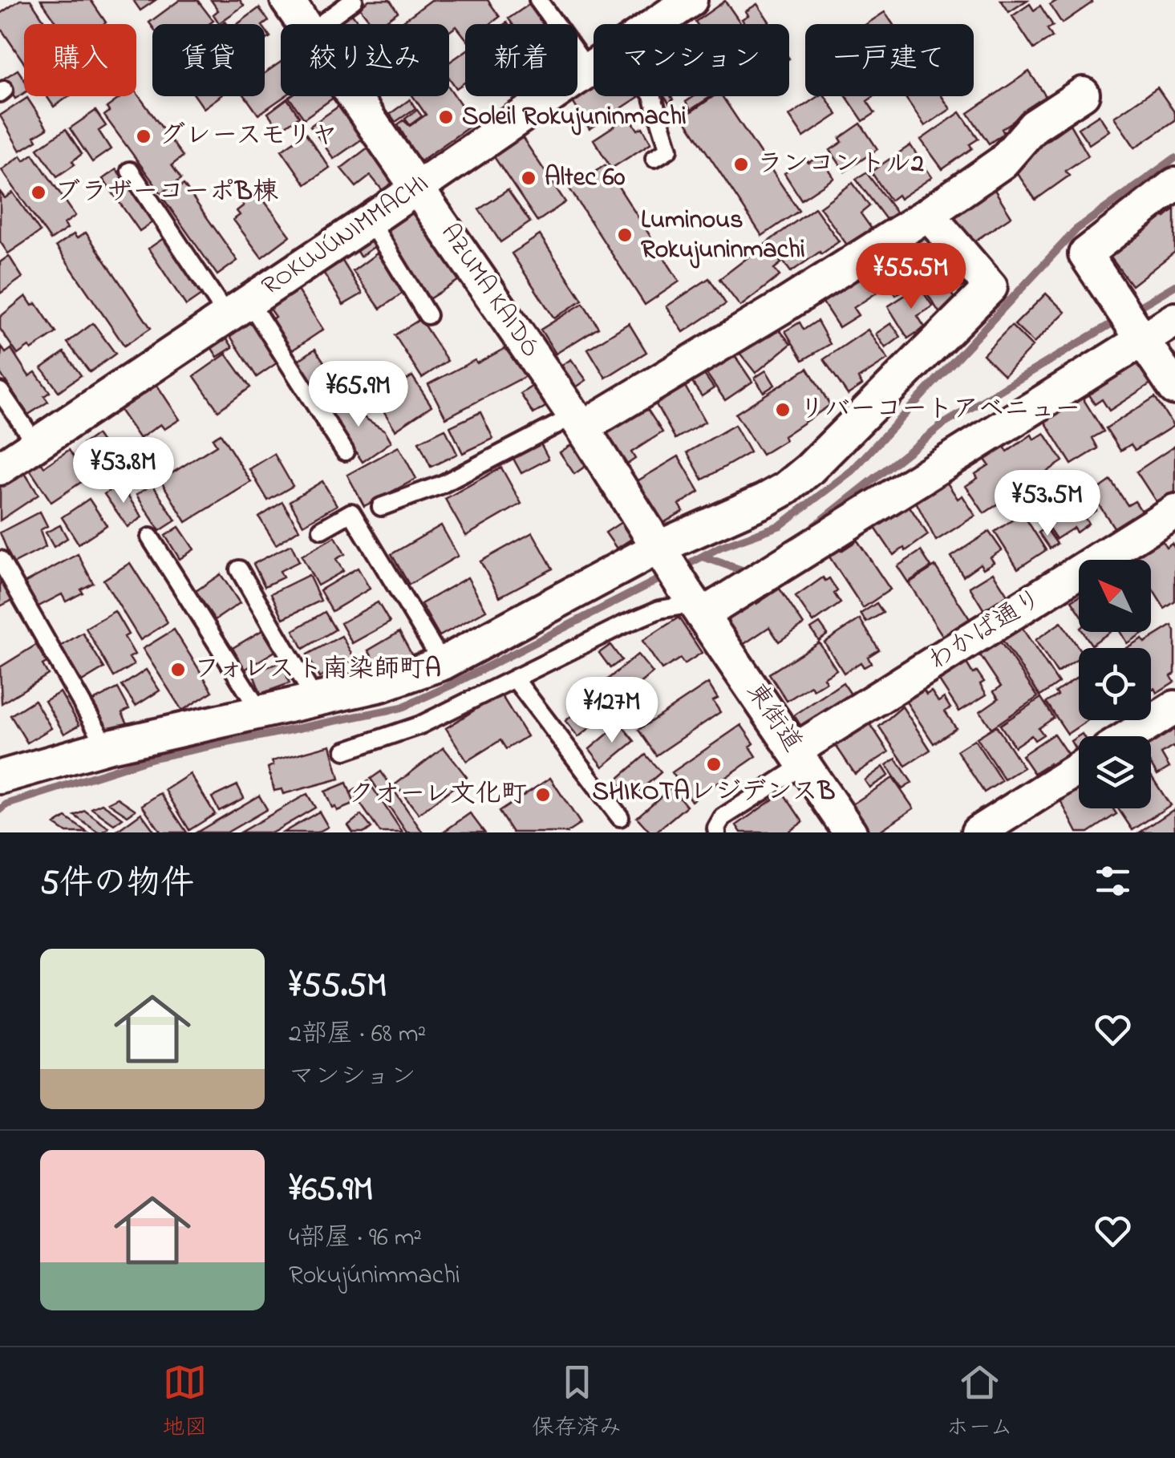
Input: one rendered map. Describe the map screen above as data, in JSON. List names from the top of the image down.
{
  "streets": {
    "street": [
      "ROKUJÚNIMMACHI",
      "AZUMA KAIDÓ",
      "わかば通り",
      "東街道"
    ]
  },
  "crossings": [
    ["ROKUJÚNIMMACHI", "AZUMA KAIDÓ"],
    ["AZUMA KAIDÓ", "東街道"],
    ["わかば通り", "東街道"]
  ],
  "places": [
    "Soleil Rokujuninmachi",
    "グレースモリヤ",
    "ランコントル2",
    "Altec 60",
    "ブラザーコーポB棟",
    "Luminous Rokujuninmachi",
    "リバーコートアベニュー",
    "フォレスト南染師町A",
    "SHIKOTAレジデンスB",
    "クオーレ文化町"
  ],
  "north": "top left",
  "page": {
    "chip": [
      "購入",
      "賃貸",
      "絞り込み",
      "新着",
      "マンション",
      "一戸建て"
    ],
    "price": [
      "¥55.5M",
      "¥65.9M",
      "¥53.8M",
      "¥53.5M",
      "¥127M"
    ],
    "heading": "5件の物件",
    "list": [
      {
        "name": "¥55.5M",
        "note": "2部屋 · 68 m² · マンション"
      },
      {
        "name": "¥65.9M",
        "note": "4部屋 · 96 m² · Rokujúnimmachi"
      }
    ],
    "tabs": ["地図", "保存済み", "ホーム"]
  }
}
